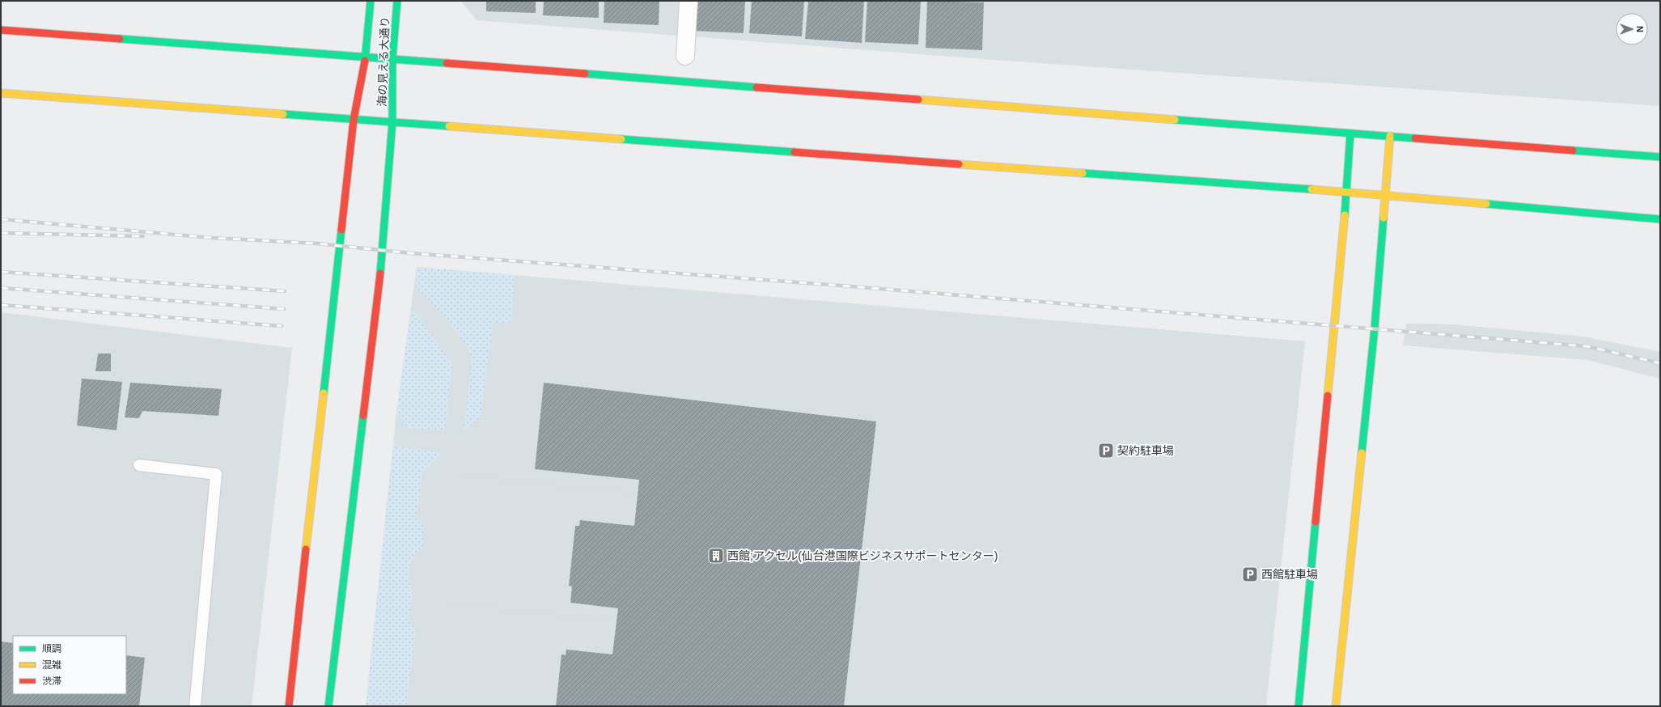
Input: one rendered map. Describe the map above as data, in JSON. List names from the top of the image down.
{
  "streets": {
    "street": ["海の見える大通り"]
  },
  "places": {
    "parking": ["契約駐車場", "西館駐車場"],
    "building": ["西館;アクセル(仙台港国際ビジネスサポートセンター)"]
  },
  "legend": ["順調", "混雑", "渋滞"],
  "north": "right"
}
